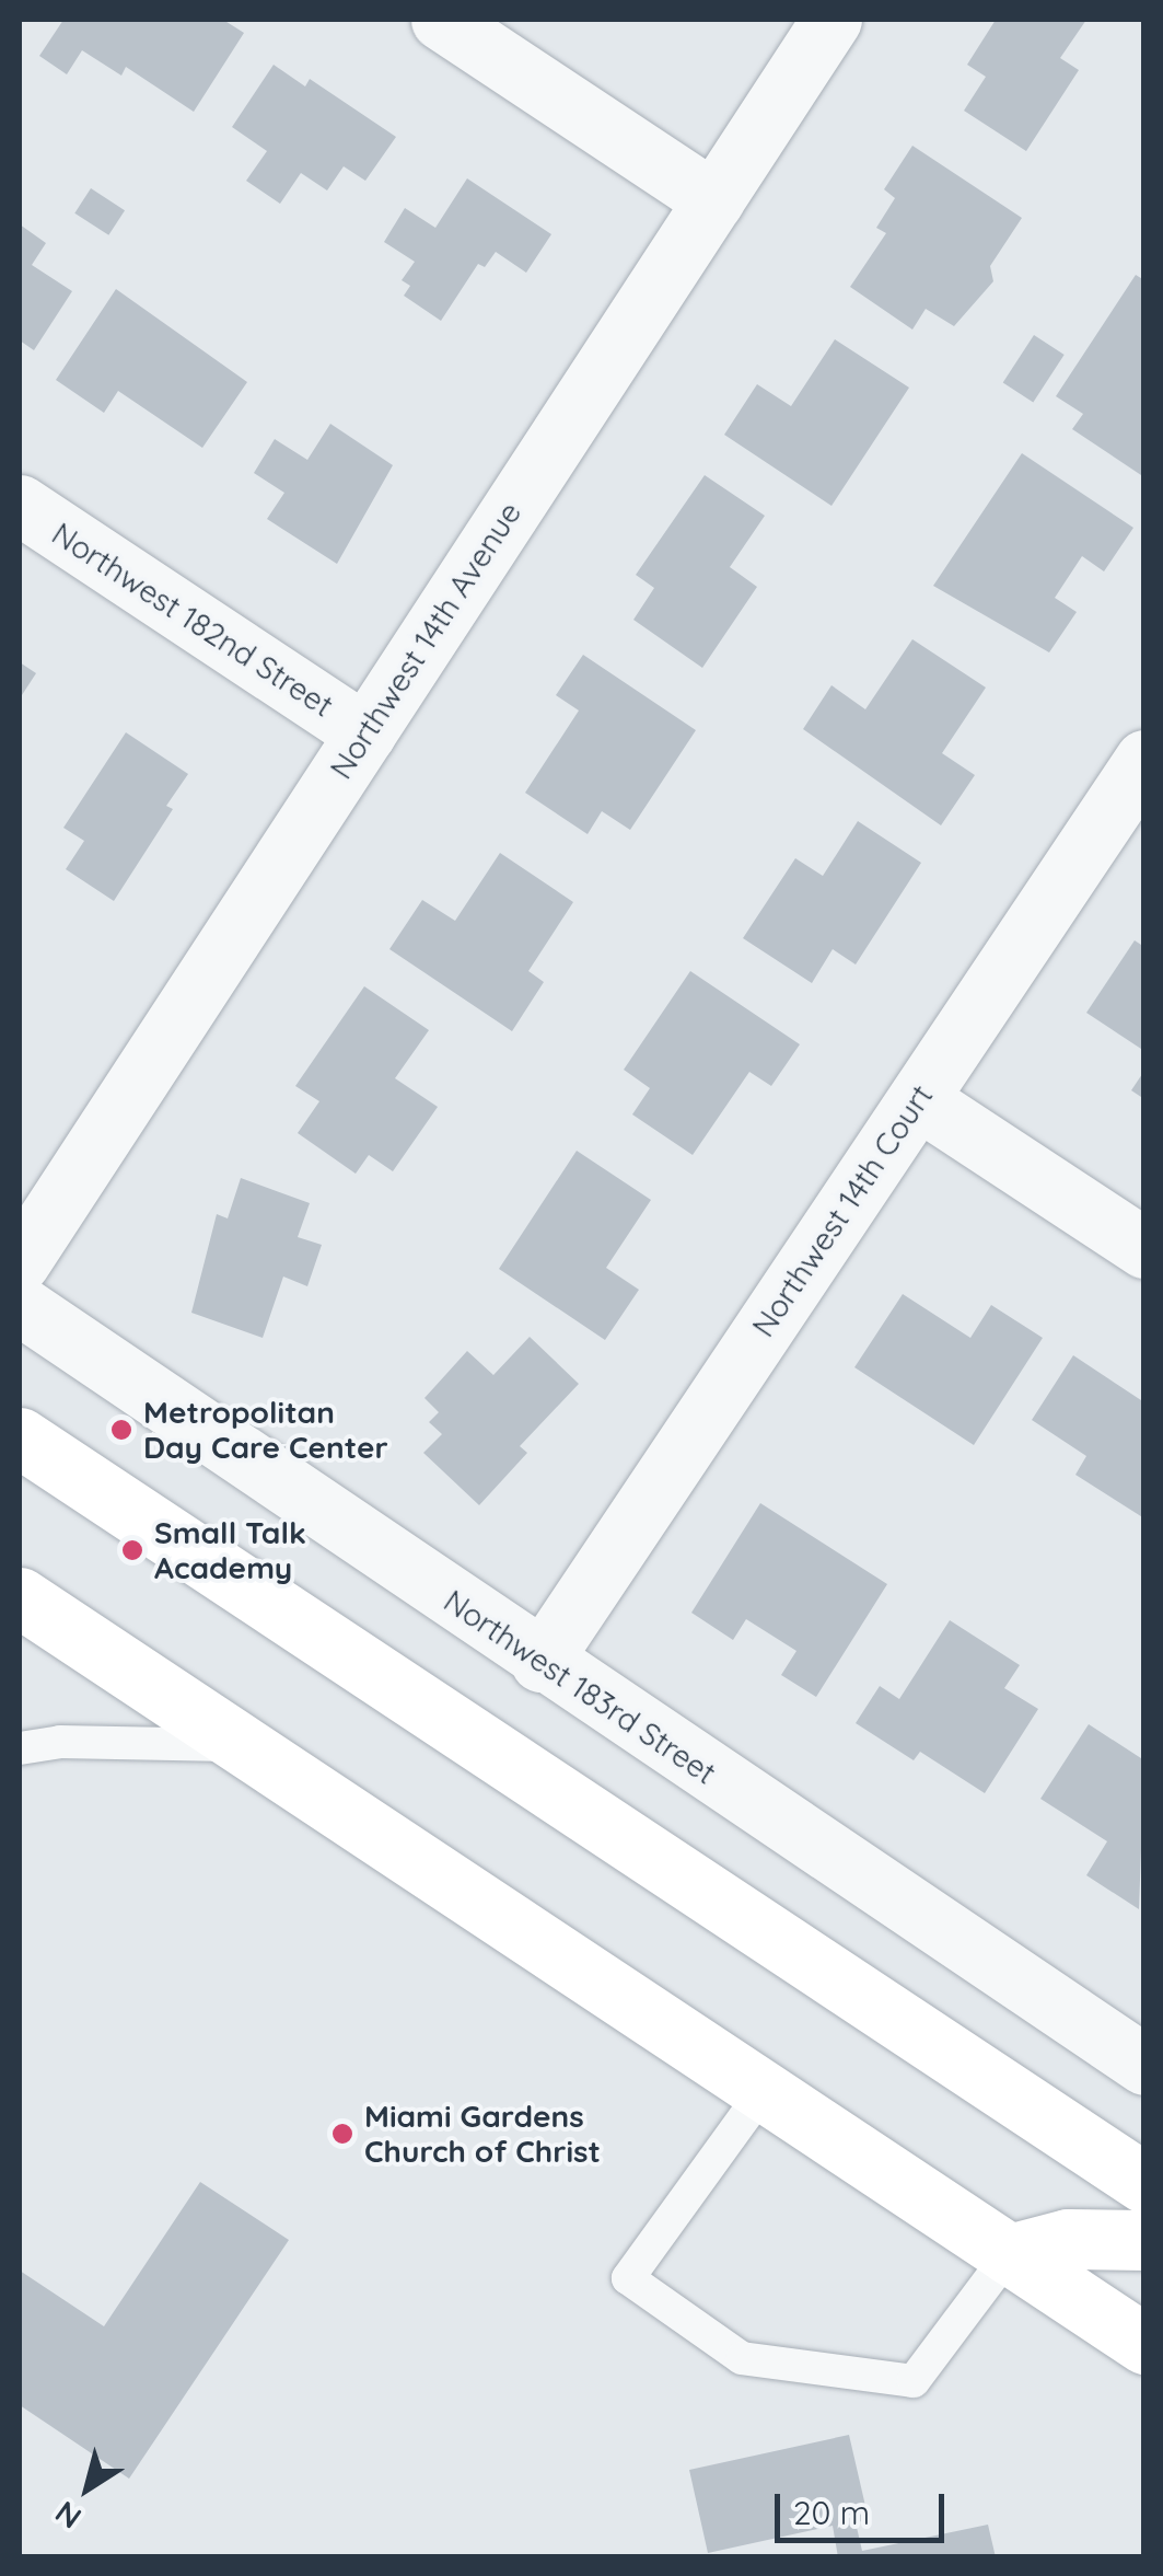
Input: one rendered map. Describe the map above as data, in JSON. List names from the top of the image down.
{
  "streets": {
    "street": [
      "Northwest 182nd Street",
      "Northwest 14th Avenue",
      "Northwest 14th Court",
      "Northwest 183rd Street"
    ]
  },
  "crossings": [
    ["Northwest 182nd Street", "Northwest 14th Avenue"],
    ["Northwest 14th Court", "Northwest 183rd Street"]
  ],
  "places": ["Metropolitan Day Care Center", "Small Talk Academy", "Miami Gardens Church of Christ"],
  "scale_bar": "20 m",
  "north": "bottom left"
}
